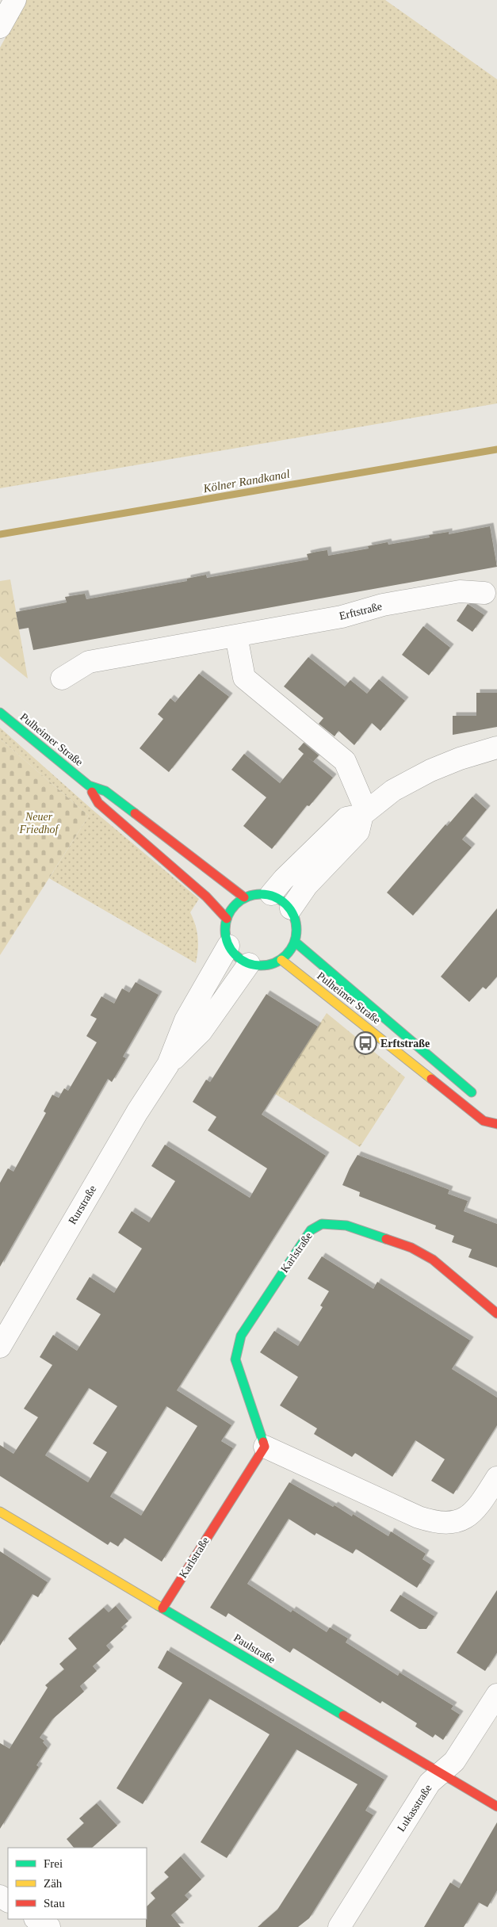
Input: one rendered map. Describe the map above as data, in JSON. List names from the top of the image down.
{
  "streets": {
    "main road": ["Pulheimer Straße", "Karlstraße", "Paulstraße"],
    "street": ["Erftstraße", "Rurstraße", "Lukasstraße"]
  },
  "crossings": [
    ["Pulheimer Straße", "Rurstraße"],
    ["Karlstraße", "Paulstraße"],
    ["Paulstraße", "Lukasstraße"]
  ],
  "water": ["Kölner Randkanal"],
  "parks": ["Neuer Friedhof"],
  "places": {
    "bus stop": ["Erftstraße"]
  },
  "legend": ["Frei", "Zäh", "Stau"]
}
